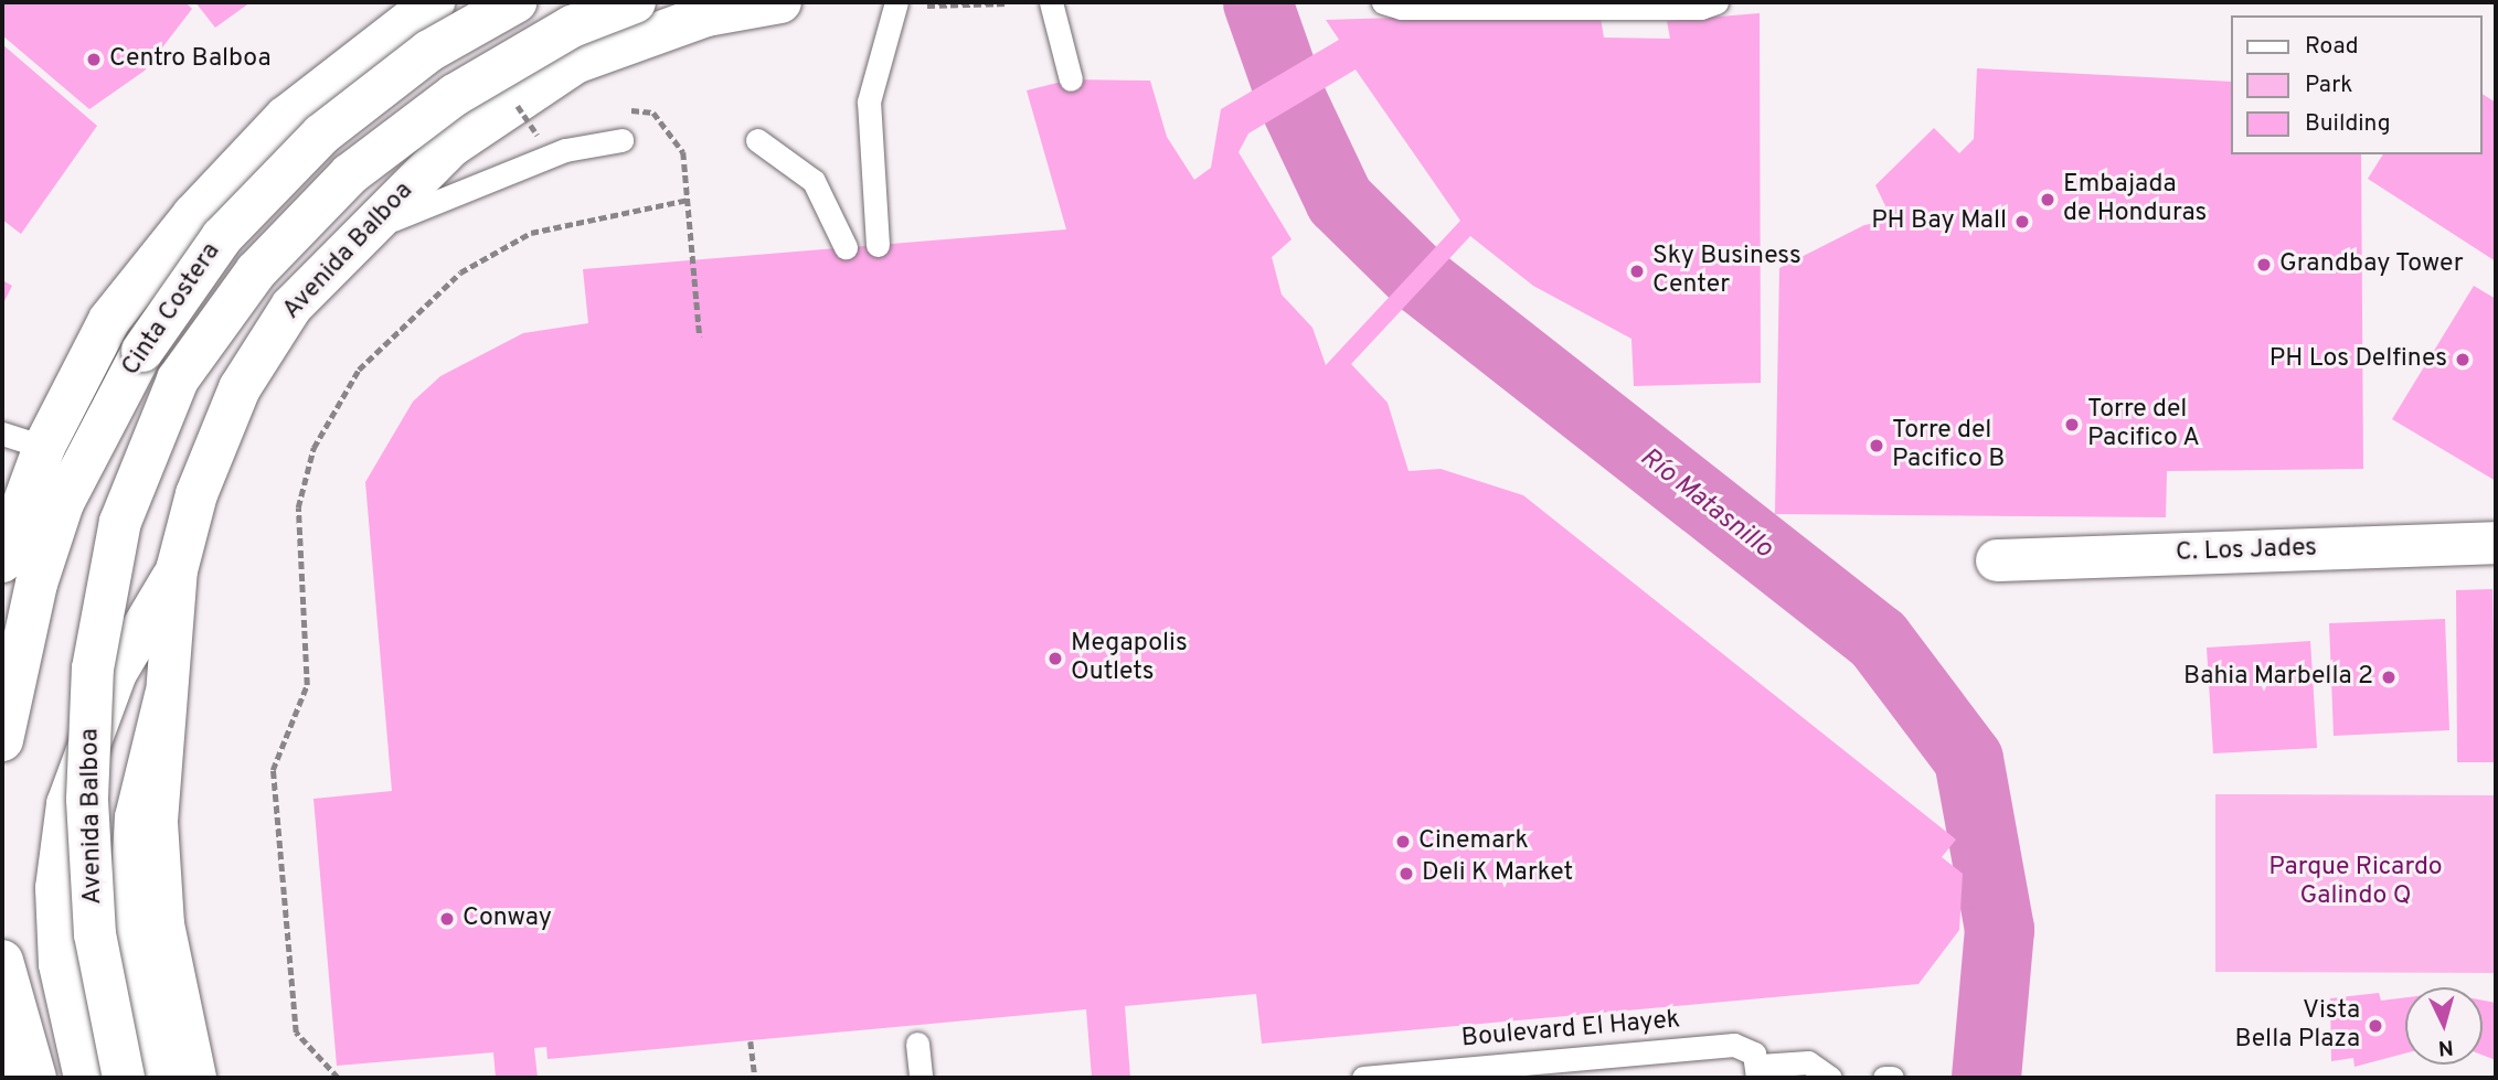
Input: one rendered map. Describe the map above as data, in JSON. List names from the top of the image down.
{
  "streets": {
    "main road": ["Avenida Balboa", "Cinta Costera", "C. Los Jades"],
    "lane": ["Boulevard El Hayek"]
  },
  "water": ["Río Matasnillo"],
  "parks": ["Parque Ricardo Galindo Q"],
  "places": [
    "Centro Balboa",
    "Embajada de Honduras",
    "PH Bay Mall",
    "Grandbay Tower",
    "Sky Business Center",
    "PH Los Delfines",
    "Torre del Pacifico A",
    "Torre del Pacifico B",
    "Megapolis Outlets",
    "Bahia Marbella 2",
    "Cinemark",
    "Deli K Market",
    "Conway",
    "Vista Bella Plaza"
  ],
  "legend": ["Road", "Park", "Building"],
  "north": "bottom"
}
